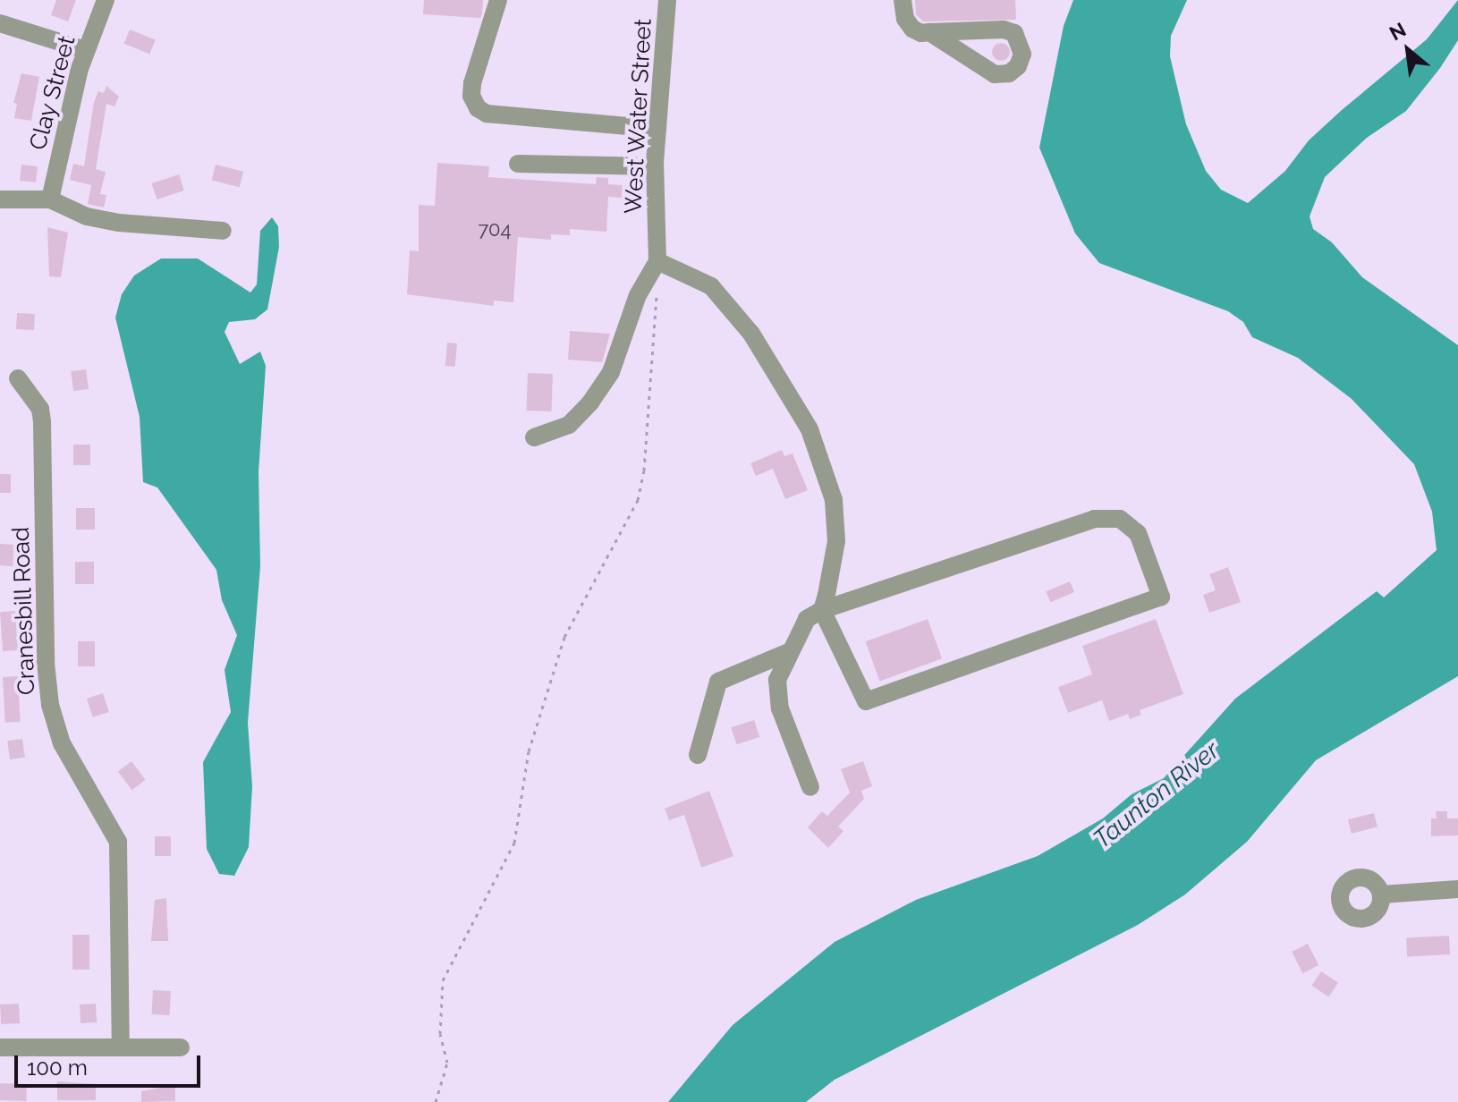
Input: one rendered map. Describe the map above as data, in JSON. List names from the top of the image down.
{
  "streets": {
    "street": ["Clay Street", "West Water Street", "Cranesbill Road"]
  },
  "water": ["Taunton River"],
  "house_numbers": ["704"],
  "scale_bar": "100 m",
  "north": "top left"
}
